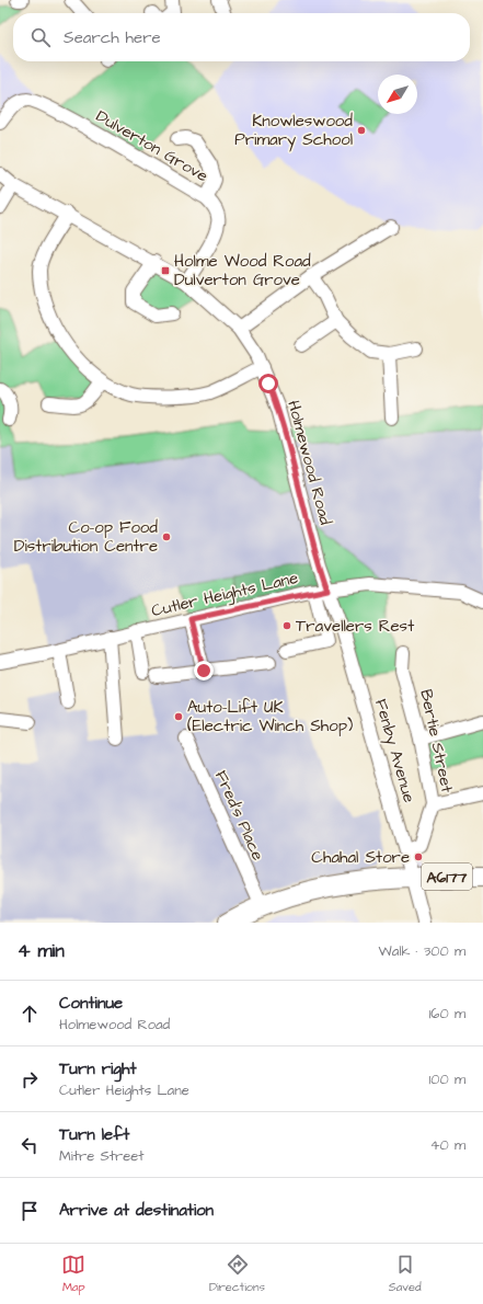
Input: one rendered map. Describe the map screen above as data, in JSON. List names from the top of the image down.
{
  "streets": {
    "highway": ["A6177"],
    "street": [
      "Dulverton Grove",
      "Holmewood Road",
      "Cutler Heights Lane",
      "Bertie Street",
      "Fenby Avenue",
      "Fred's Place"
    ]
  },
  "crossings": [
    ["Dulverton Grove", "Holmewood Road"],
    ["Holmewood Road", "Cutler Heights Lane"],
    ["Holmewood Road", "Fenby Avenue"],
    ["Cutler Heights Lane", "Fenby Avenue"],
    ["Bertie Street", "Fenby Avenue"],
    ["Fenby Avenue", "A6177"],
    ["Fred's Place", "A6177"]
  ],
  "places": {
    "other": [
      "Knowleswood Primary School",
      "Co-op Food Distribution Centre",
      "Travellers Rest",
      "Auto-Lift UK (Electric Winch Shop)",
      "Chahal Store"
    ],
    "transit": ["Holme Wood Road Dulverton Grove"]
  },
  "north": "bottom left",
  "page": {
    "search": "Search here",
    "heading": ["4 min", "Walk · 300 m"],
    "list": [
      ["Continue", "Holmewood Road", "160 m"],
      ["Turn right", "Cutler Heights Lane", "100 m"],
      ["Turn left", "Mitre Street", "40 m"],
      "Arrive at destination"
    ],
    "nav": ["Map", "Directions", "Saved"]
  }
}
